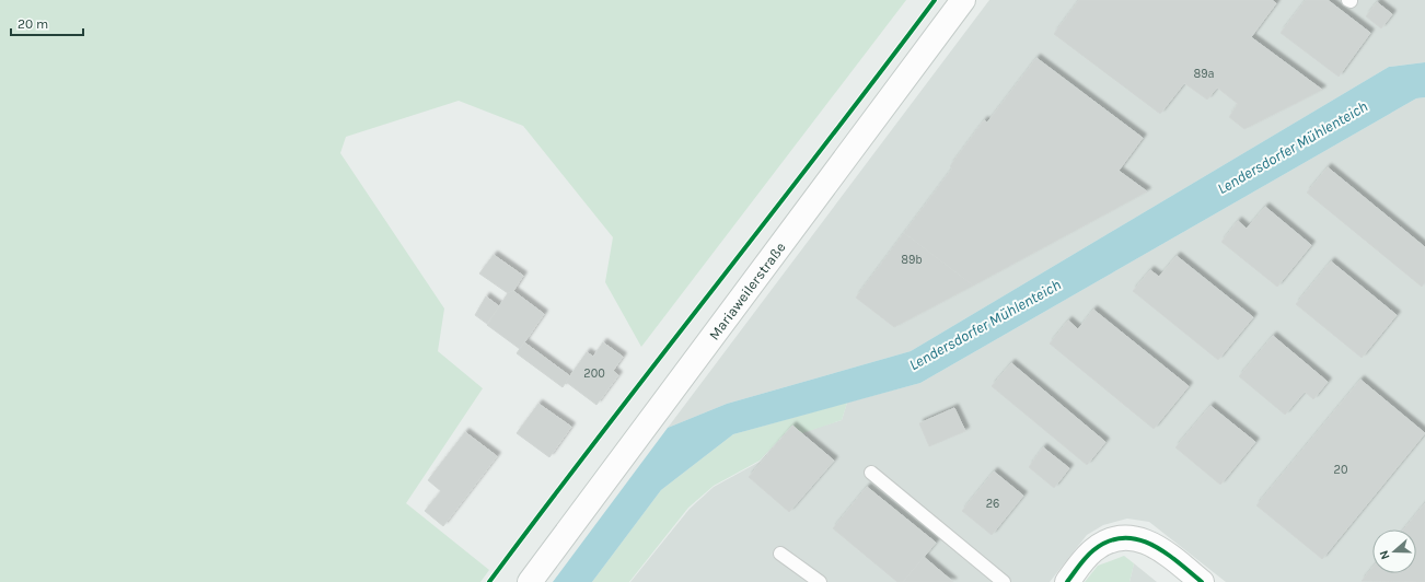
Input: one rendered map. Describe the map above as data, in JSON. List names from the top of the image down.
{
  "streets": {
    "main road": ["Mariaweilerstraße"]
  },
  "water": ["Lendersdorfer Mühlenteich"],
  "house_numbers": [
    "89a",
    "89b",
    "200",
    "20",
    "26"
  ],
  "scale_bar": "20 m",
  "north": "left"
}
